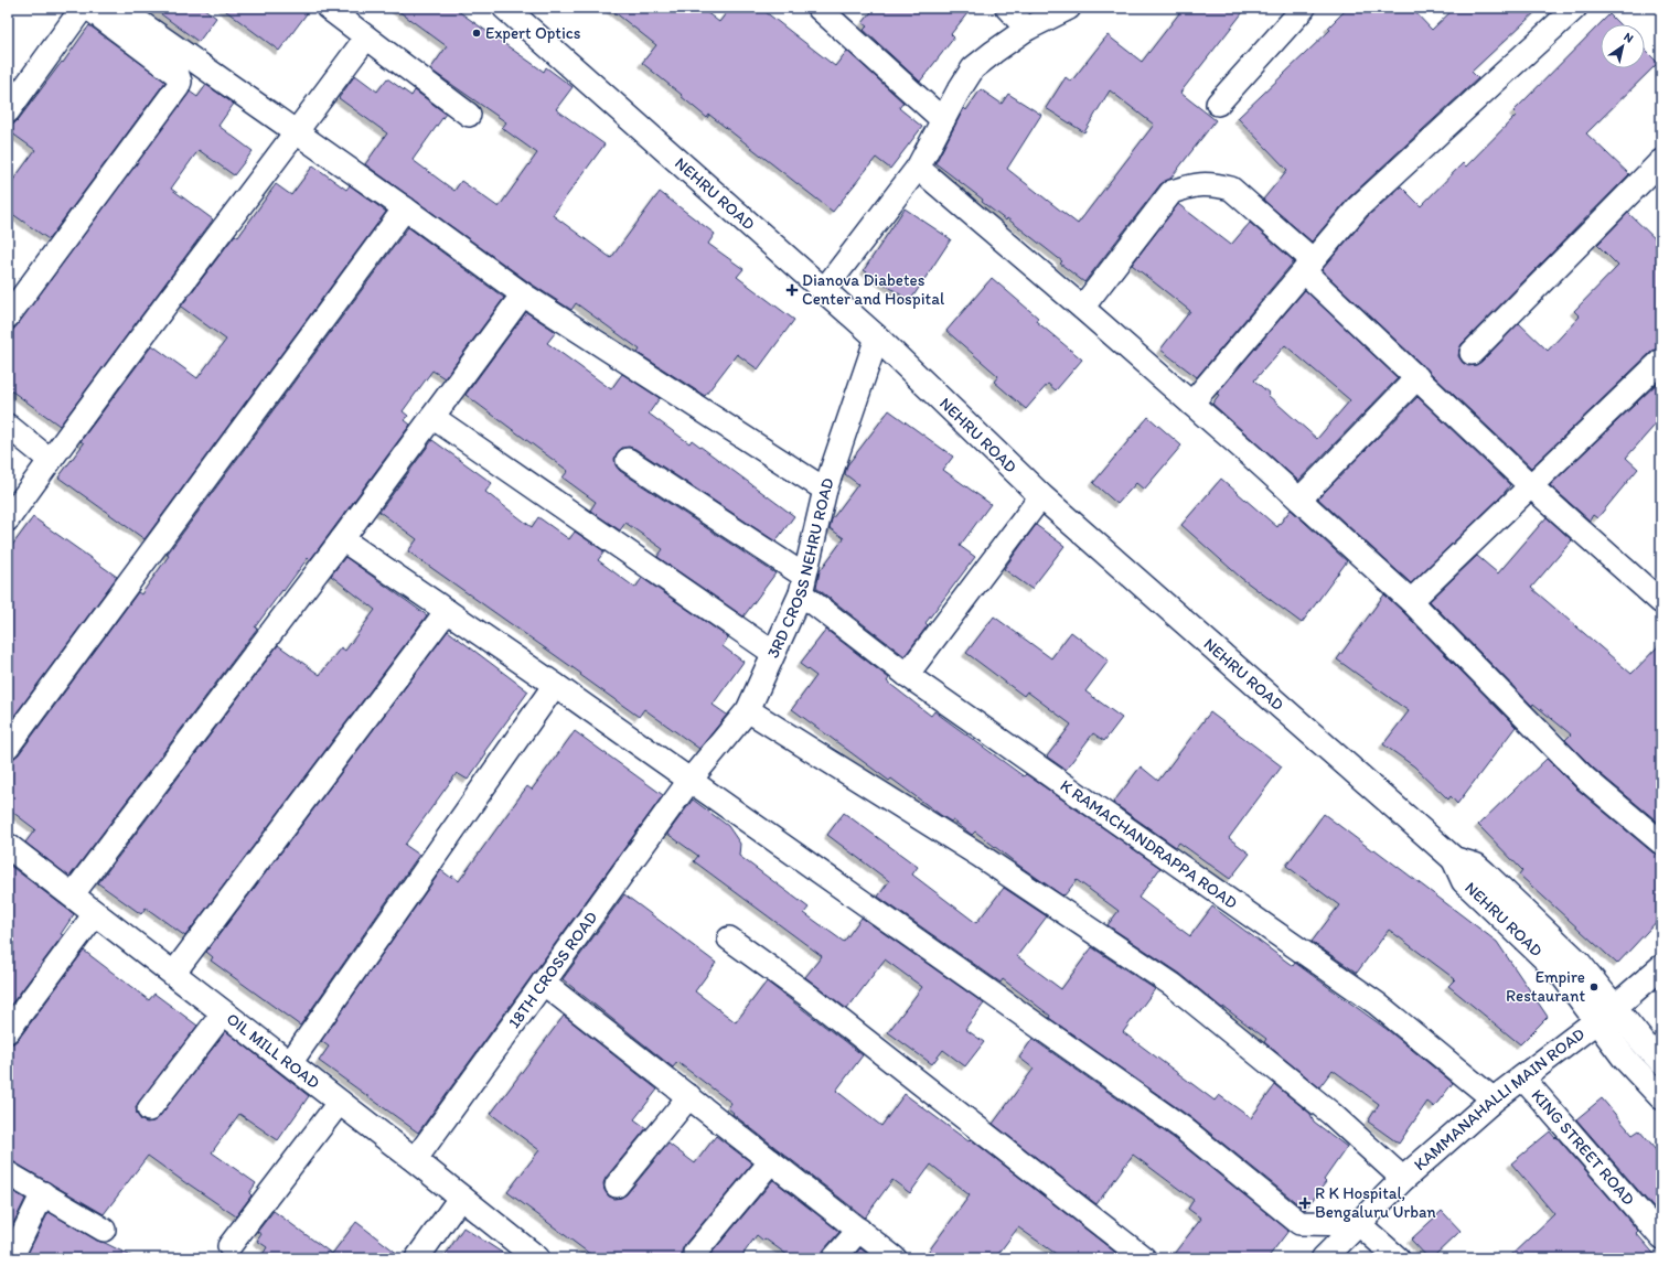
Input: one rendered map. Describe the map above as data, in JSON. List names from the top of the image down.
{
  "streets": {
    "main road": ["NEHRU ROAD", "OIL MILL ROAD", "KAMMANAHALLI MAIN ROAD"],
    "street": [
      "3RD CROSS NEHRU ROAD",
      "K RAMACHANDRAPPA ROAD",
      "18TH CROSS ROAD",
      "KING STREET ROAD"
    ]
  },
  "crossings": [
    ["NEHRU ROAD", "3RD CROSS NEHRU ROAD"],
    ["NEHRU ROAD", "KAMMANAHALLI MAIN ROAD"],
    ["3RD CROSS NEHRU ROAD", "K RAMACHANDRAPPA ROAD"],
    ["3RD CROSS NEHRU ROAD", "18TH CROSS ROAD"],
    ["K RAMACHANDRAPPA ROAD", "KAMMANAHALLI MAIN ROAD"],
    ["18TH CROSS ROAD", "OIL MILL ROAD"],
    ["KAMMANAHALLI MAIN ROAD", "KING STREET ROAD"]
  ],
  "places": {
    "other": ["Expert Optics", "Empire Restaurant"],
    "health": ["Dianova Diabetes Center and Hospital", "R K Hospital, Bengaluru Urban"]
  },
  "north": "top right"
}
